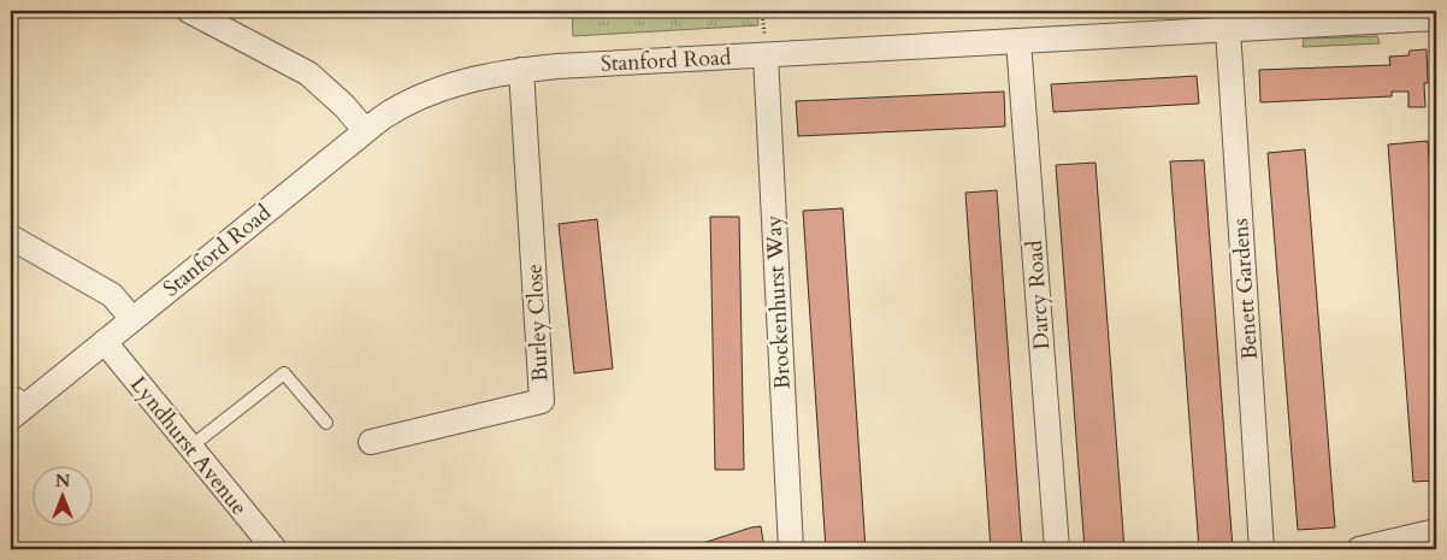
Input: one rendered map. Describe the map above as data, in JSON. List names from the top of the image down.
{
  "streets": {
    "street": [
      "Stanford Road",
      "Benett Gardens",
      "Darcy Road",
      "Brockenhurst Way",
      "Burley Close",
      "Lyndhurst Avenue"
    ]
  },
  "crossings": [
    ["Stanford Road", "Benett Gardens"],
    ["Stanford Road", "Darcy Road"],
    ["Stanford Road", "Brockenhurst Way"],
    ["Stanford Road", "Burley Close"],
    ["Stanford Road", "Lyndhurst Avenue"]
  ],
  "north": "top"
}
